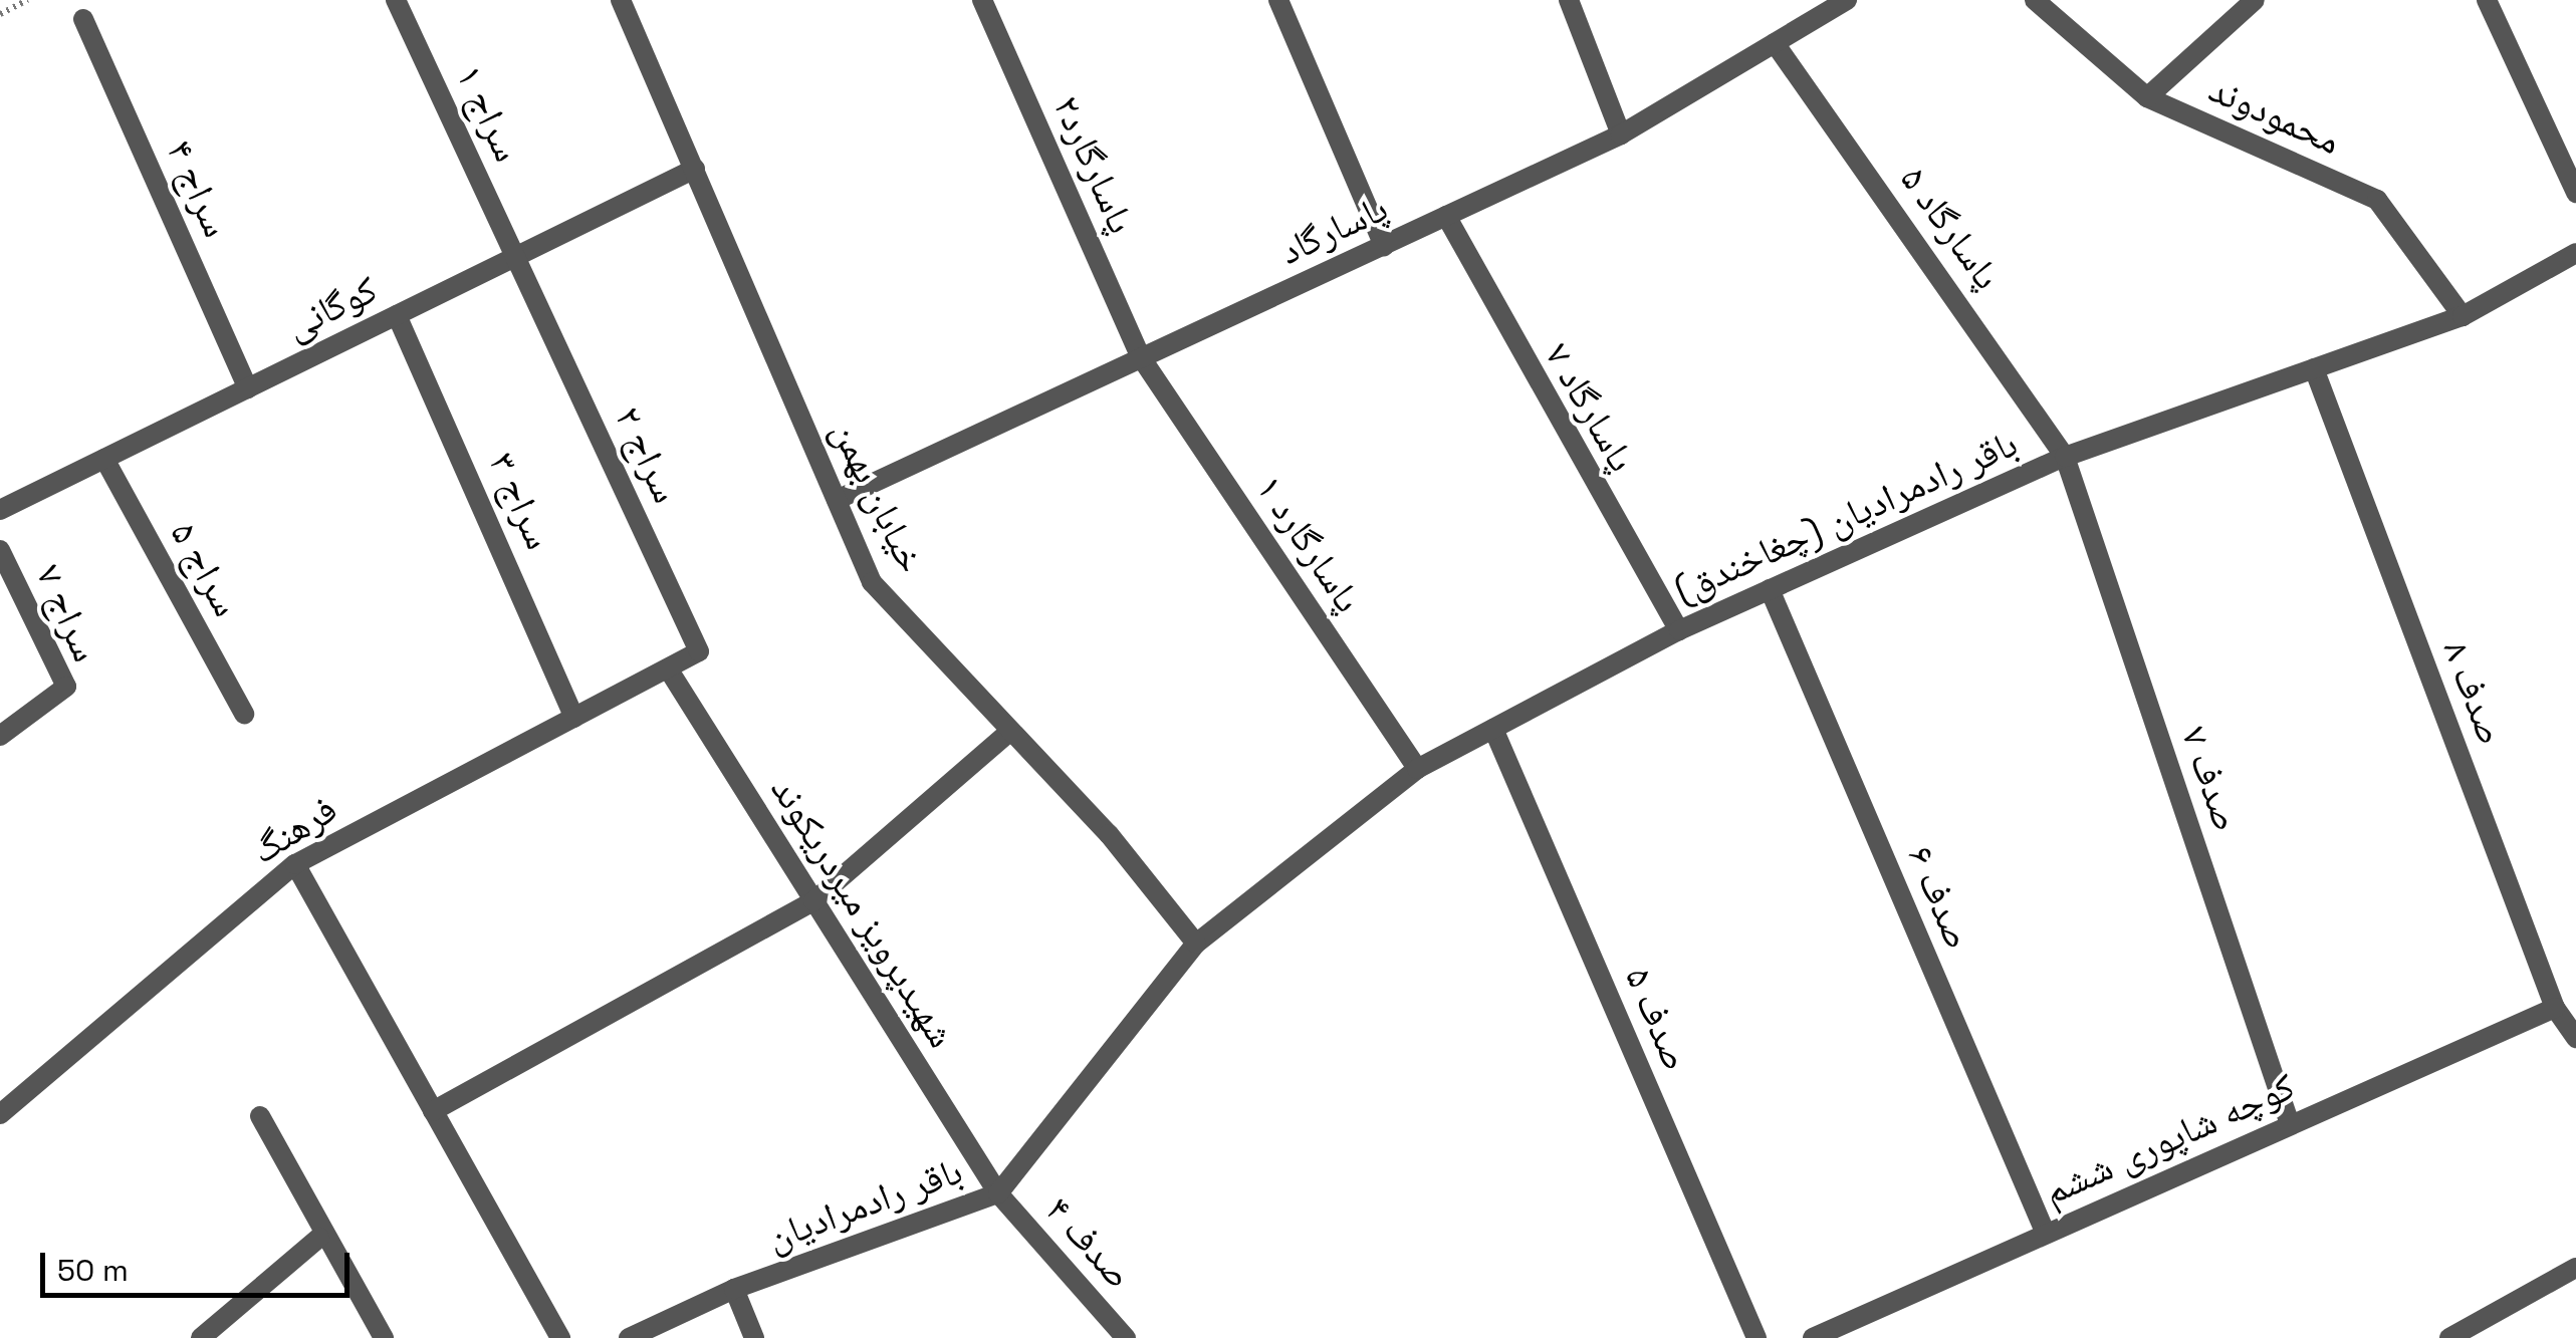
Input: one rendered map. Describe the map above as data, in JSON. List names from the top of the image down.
{
  "streets": {
    "street": [
      "سراج ۱",
      "محمودوند",
      "پاسارگارد۲",
      "سراج ۴",
      "پاسارگاد ۵",
      "پاسارگاد",
      "کوگانی",
      "پاسارگاد ۷",
      "سراج ۲",
      "خیابان بهمن",
      "سراج ۳",
      "باقر رادمرادیان (چغاخندق)",
      "پاسارگارد ۱",
      "سراج ۵",
      "سراج ۷",
      "صدف ۸",
      "صدف ۷",
      "فرهنگ",
      "صدف ۶",
      "شهیدپرویز میردریکوند",
      "صدف ۵",
      "کوچه شاپوری ششم",
      "باقر رادمرادیان",
      "صدف ۴"
    ]
  },
  "crossings": [
    ["سراج ۱", "کوگانی"],
    ["سراج ۱", "سراج ۲"],
    ["محمودوند", "باقر رادمرادیان (چغاخندق)"],
    ["پاسارگارد۲", "پاسارگاد"],
    ["پاسارگارد۲", "پاسارگارد ۱"],
    ["سراج ۴", "کوگانی"],
    ["پاسارگاد ۵", "پاسارگاد"],
    ["پاسارگاد ۵", "باقر رادمرادیان (چغاخندق)"],
    ["پاسارگاد ۵", "صدف ۷"],
    ["پاسارگاد", "پاسارگاد ۷"],
    ["پاسارگاد", "خیابان بهمن"],
    ["پاسارگاد", "پاسارگارد ۱"],
    ["کوگانی", "سراج ۲"],
    ["کوگانی", "خیابان بهمن"],
    ["کوگانی", "سراج ۳"],
    ["کوگانی", "سراج ۵"],
    ["پاسارگاد ۷", "باقر رادمرادیان (چغاخندق)"],
    ["سراج ۲", "فرهنگ"],
    ["سراج ۲", "شهیدپرویز میردریکوند"],
    ["خیابان بهمن", "باقر رادمرادیان (چغاخندق)"],
    ["خیابان بهمن", "باقر رادمرادیان"],
    ["سراج ۳", "فرهنگ"],
    ["باقر رادمرادیان (چغاخندق)", "پاسارگارد ۱"],
    ["باقر رادمرادیان (چغاخندق)", "صدف ۸"],
    ["باقر رادمرادیان (چغاخندق)", "صدف ۷"],
    ["باقر رادمرادیان (چغاخندق)", "صدف ۶"],
    ["باقر رادمرادیان (چغاخندق)", "صدف ۵"],
    ["باقر رادمرادیان (چغاخندق)", "باقر رادمرادیان"],
    ["صدف ۸", "کوچه شاپوری ششم"],
    ["صدف ۷", "کوچه شاپوری ششم"],
    ["فرهنگ", "شهیدپرویز میردریکوند"],
    ["صدف ۶", "کوچه شاپوری ششم"],
    ["شهیدپرویز میردریکوند", "باقر رادمرادیان"],
    ["شهیدپرویز میردریکوند", "صدف ۴"],
    ["باقر رادمرادیان", "صدف ۴"]
  ],
  "scale_bar": "50 m"
}
